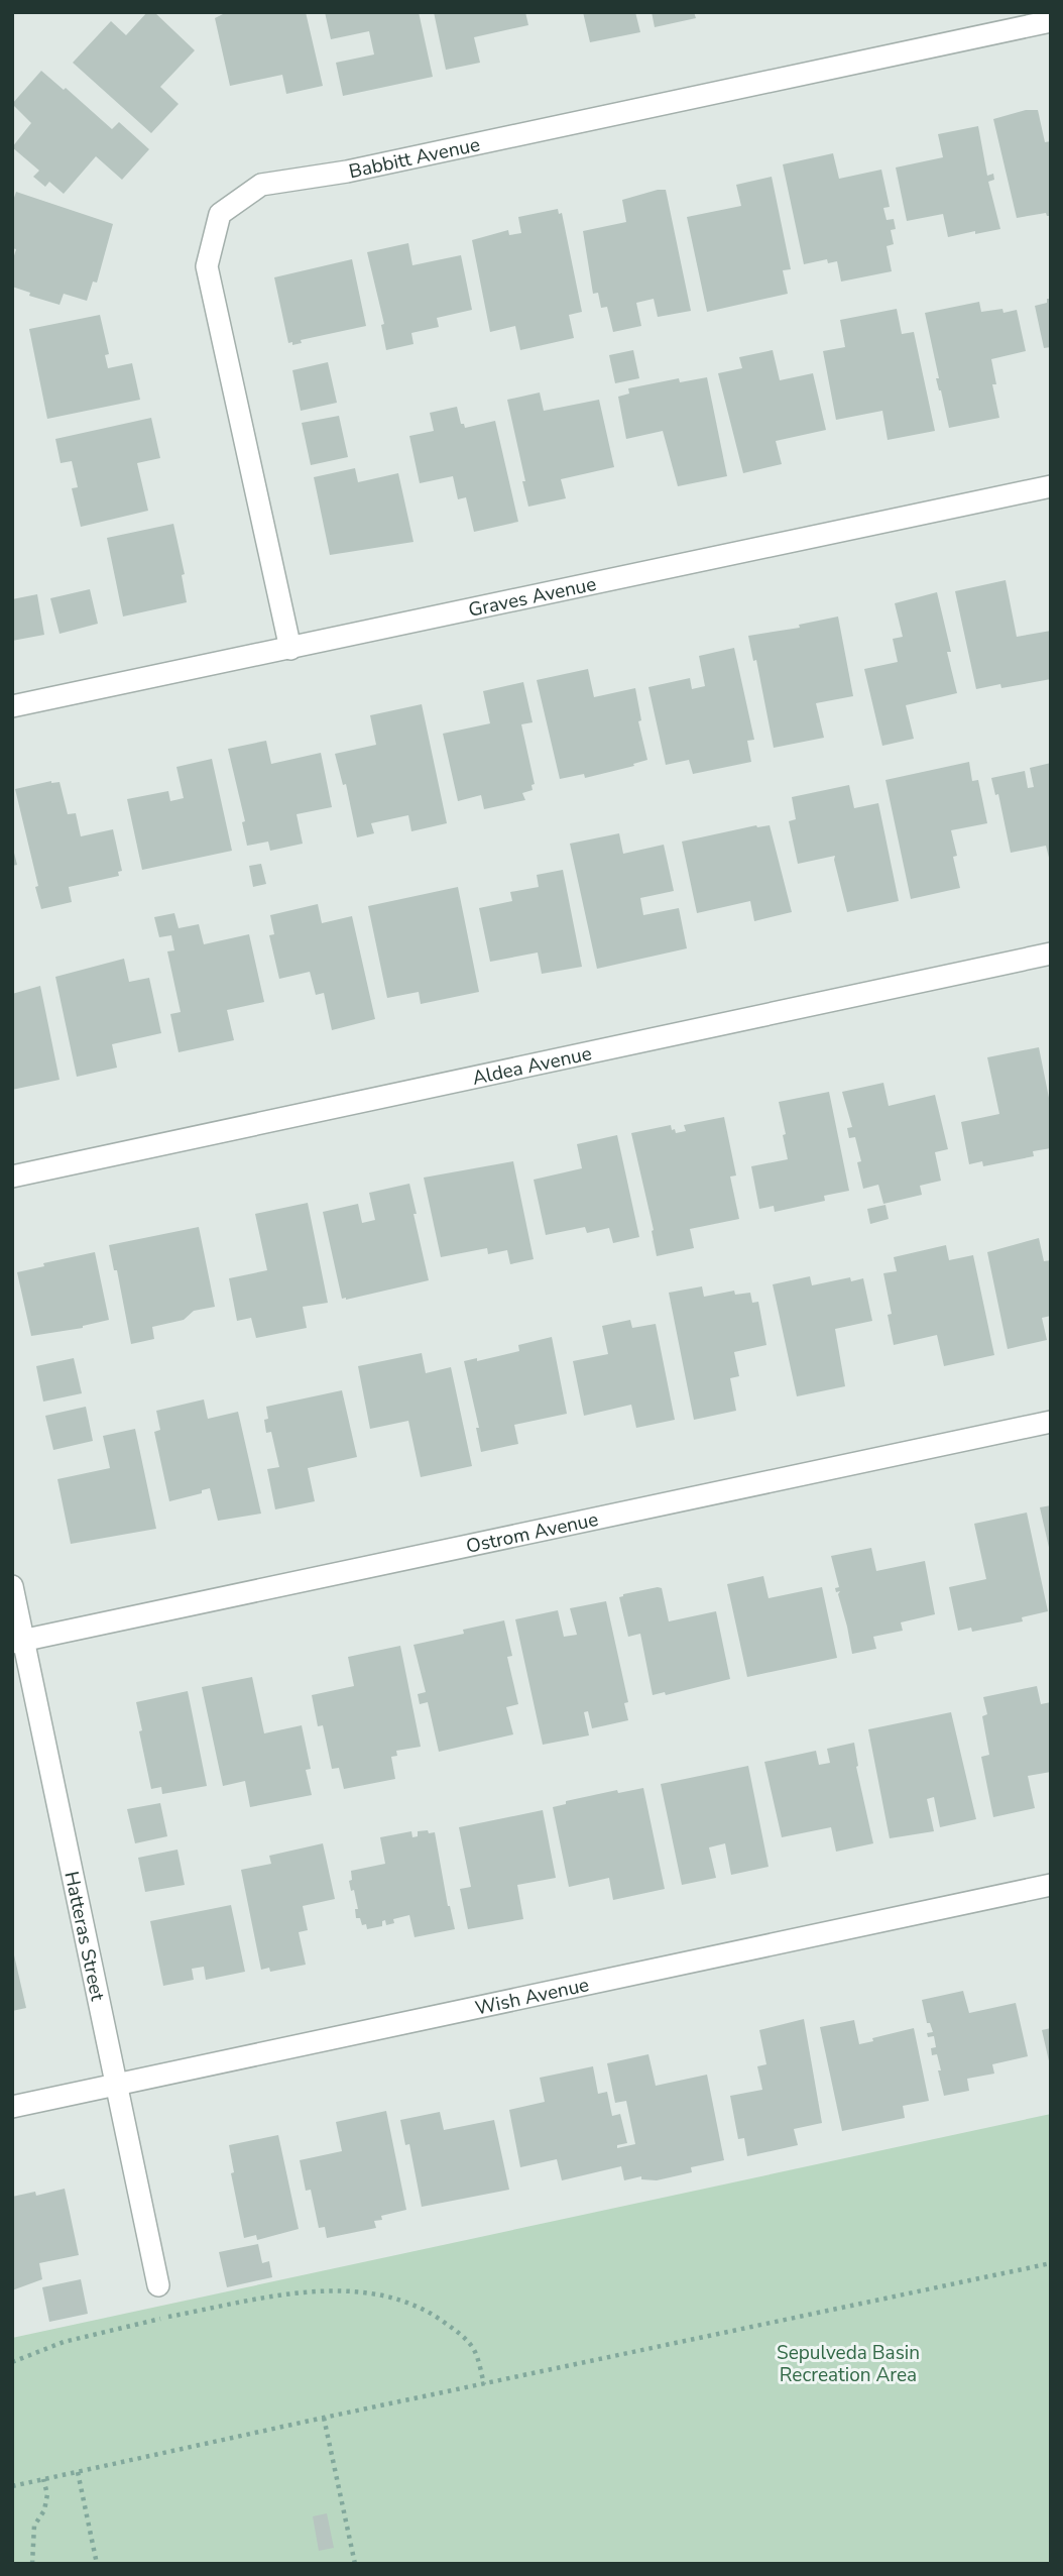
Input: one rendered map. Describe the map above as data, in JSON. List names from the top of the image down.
{
  "streets": {
    "street": [
      "Babbitt Avenue",
      "Graves Avenue",
      "Aldea Avenue",
      "Ostrom Avenue",
      "Hatteras Street",
      "Wish Avenue"
    ]
  },
  "crossings": [
    ["Babbitt Avenue", "Graves Avenue"],
    ["Ostrom Avenue", "Hatteras Street"],
    ["Hatteras Street", "Wish Avenue"]
  ],
  "parks": ["Sepulveda Basin Recreation Area"]
}
